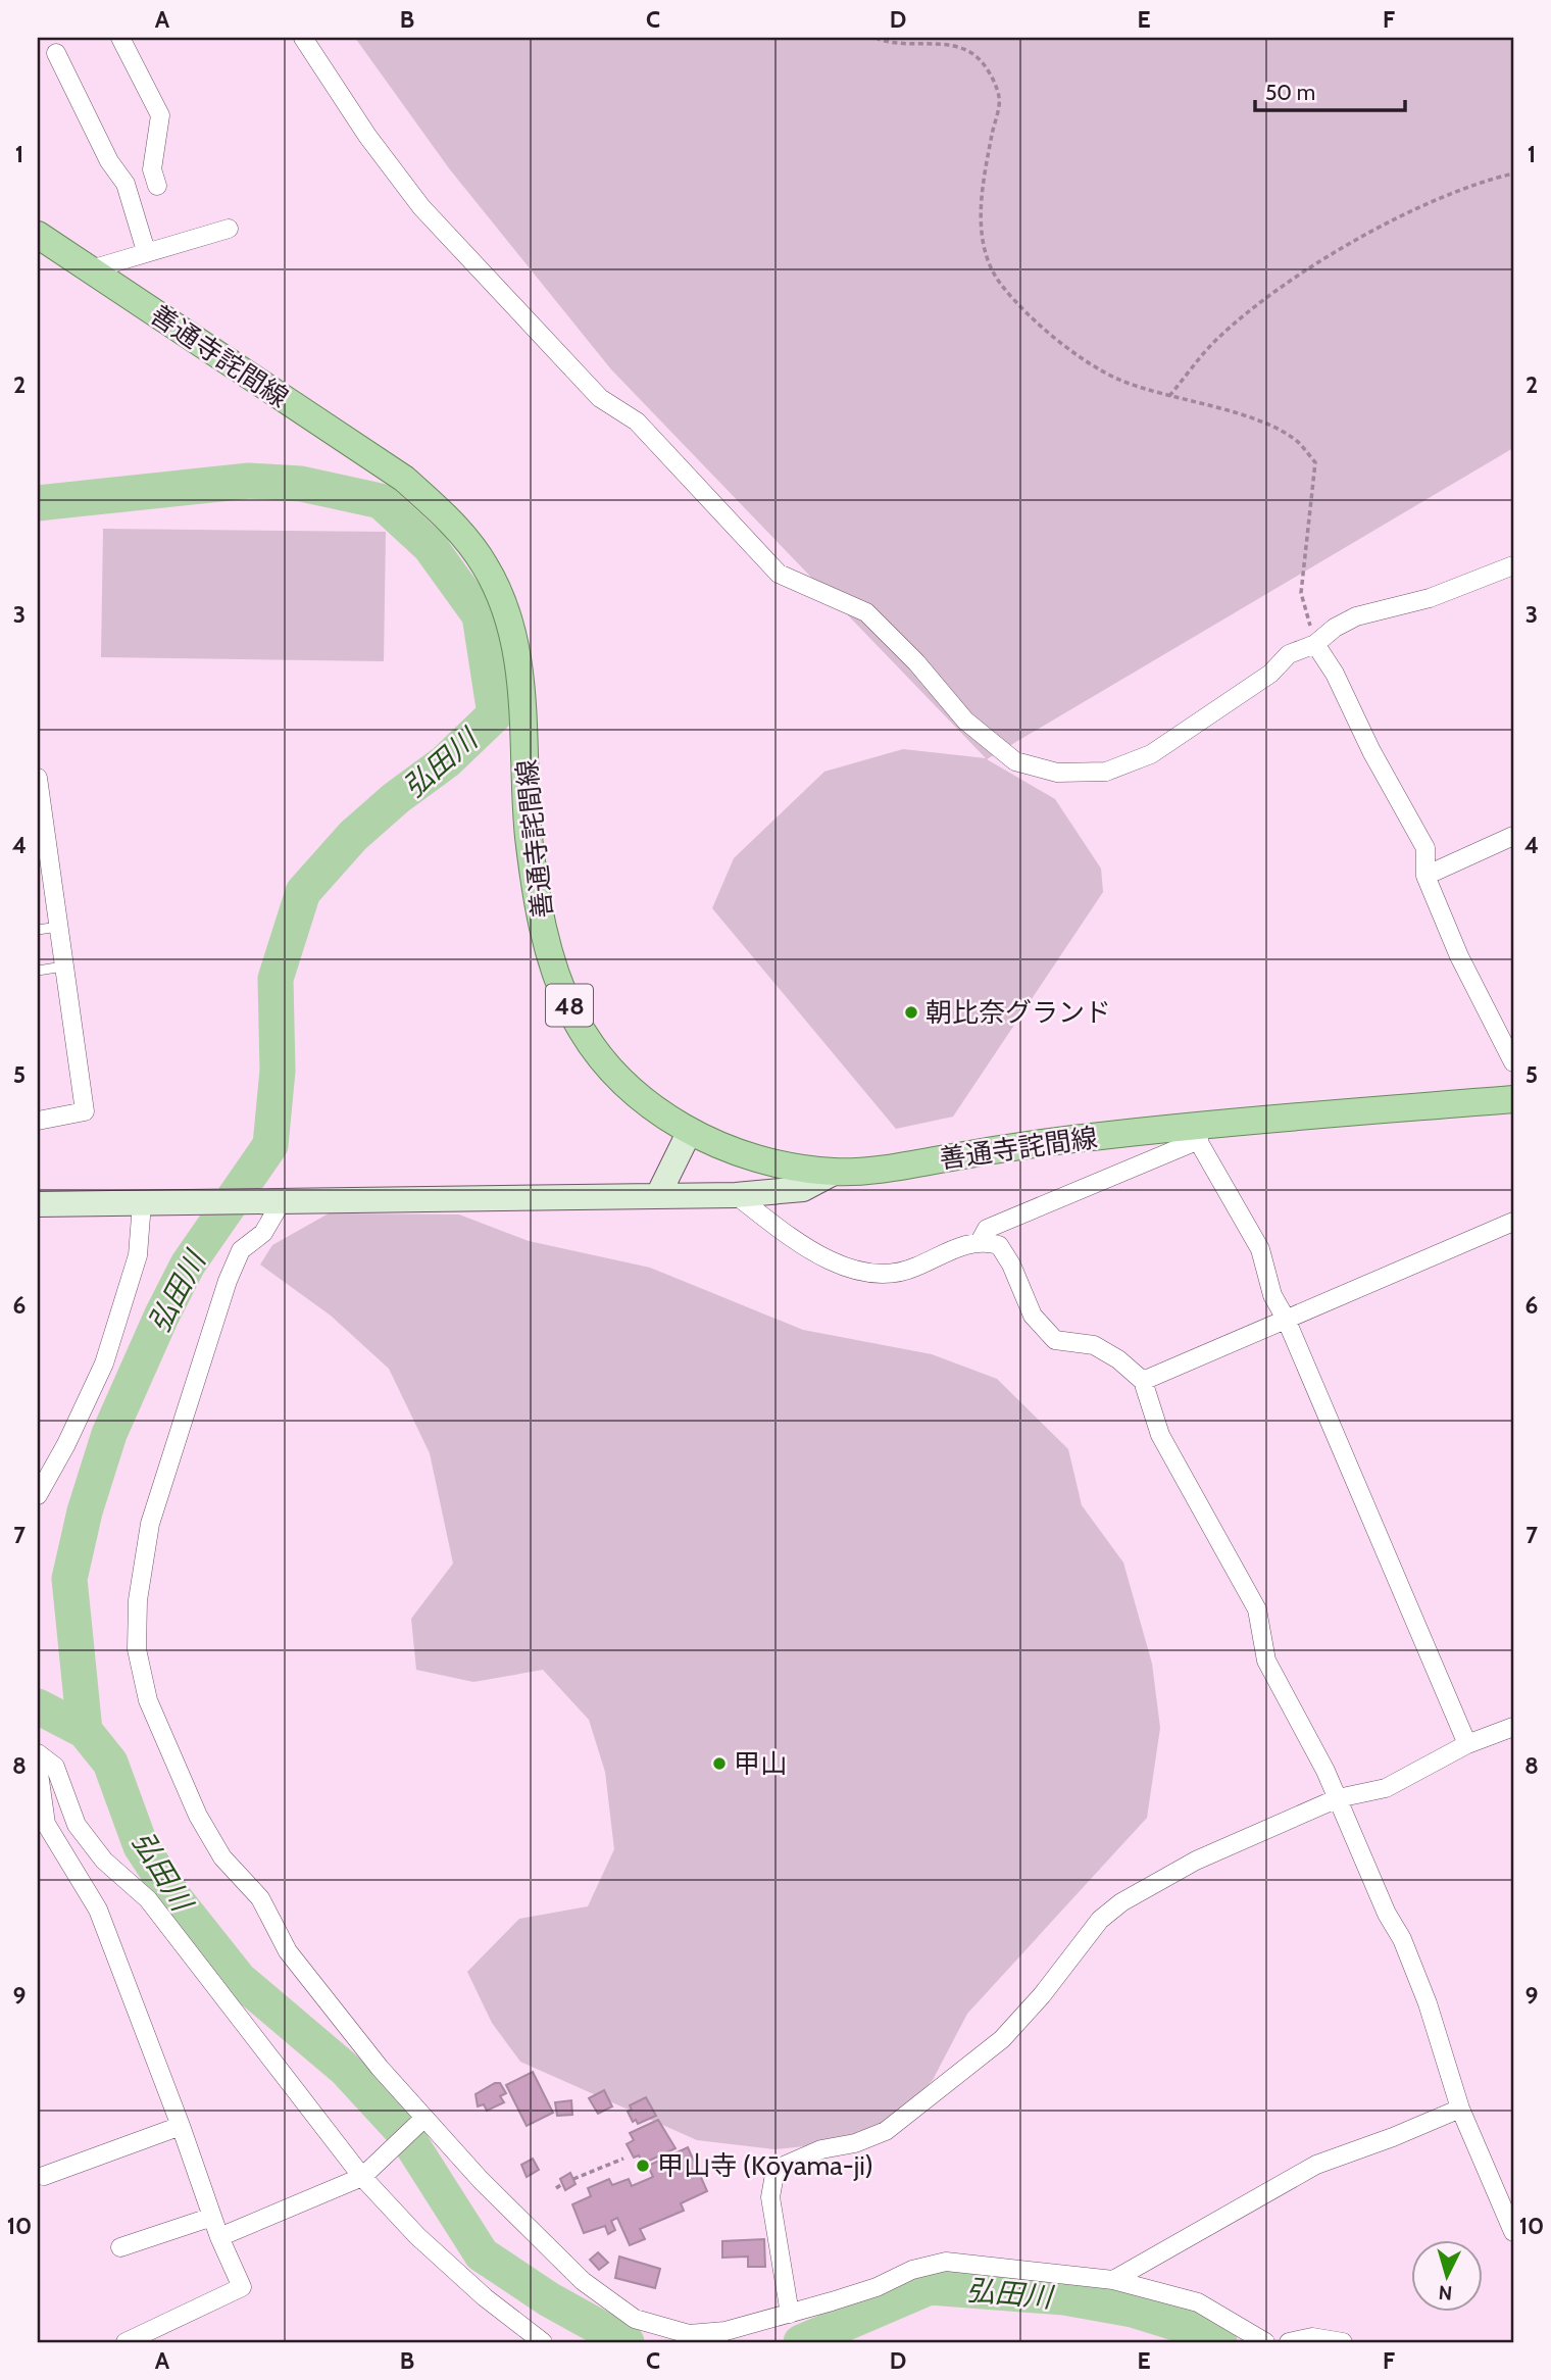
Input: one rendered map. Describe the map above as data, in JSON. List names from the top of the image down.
{
  "streets": {
    "main road": ["善通寺詫間線", "48"]
  },
  "water": ["弘田川"],
  "places": ["朝比奈グランド", "甲山", "甲山寺 (Kōyama-ji)"],
  "scale_bar": "50 m",
  "north": "bottom",
  "grid": {
    "columns": [
      "A",
      "B",
      "C",
      "D",
      "E",
      "F"
    ],
    "rows": [
      "1",
      "2",
      "3",
      "4",
      "5",
      "6",
      "7",
      "8",
      "9",
      "10"
    ]
  }
}
